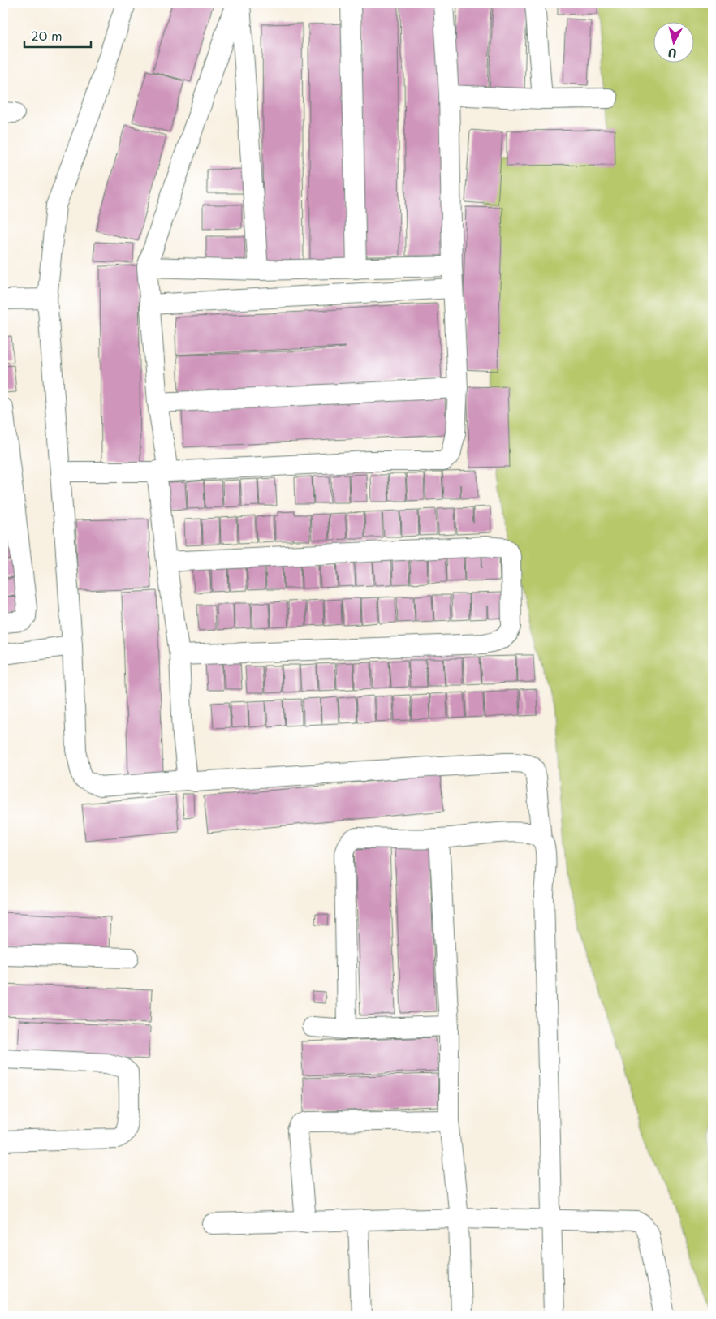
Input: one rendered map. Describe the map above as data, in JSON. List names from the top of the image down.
{
  "scale_bar": "20 m",
  "north": "bottom"
}
